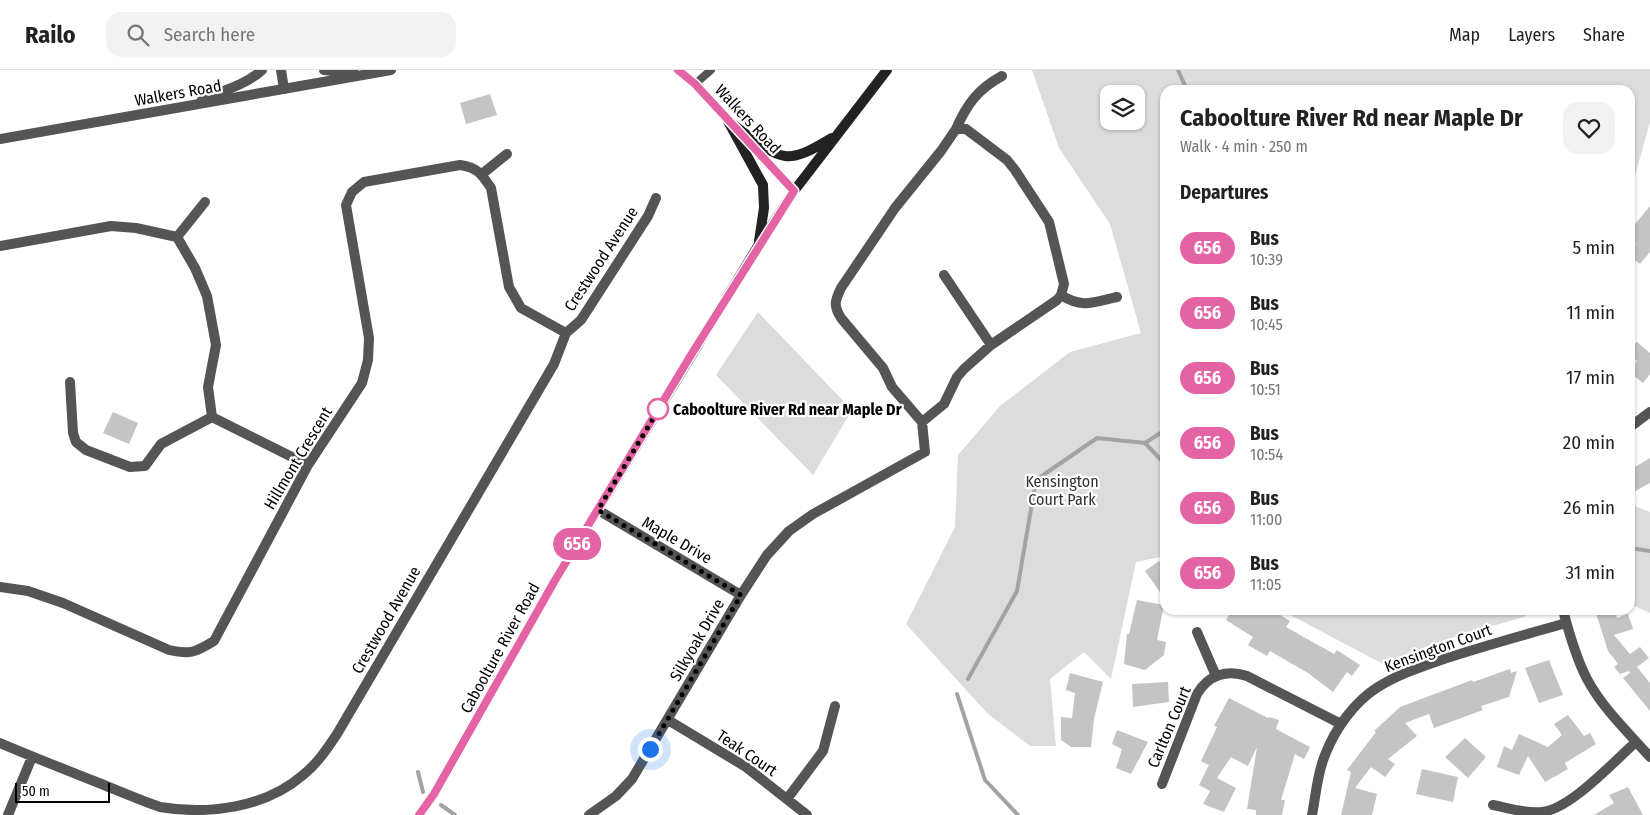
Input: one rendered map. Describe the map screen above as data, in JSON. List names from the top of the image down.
{
  "streets": {
    "main road": ["Caboolture River Road"],
    "street": [
      "Walkers Road",
      "Crestwood Avenue",
      "Hillmont Crescent",
      "Maple Drive",
      "Silkyoak Drive",
      "Kensington Court",
      "Carlton Court",
      "Teak Court"
    ]
  },
  "crossings": [
    ["Walkers Road", "Caboolture River Road"],
    ["Maple Drive", "Silkyoak Drive"],
    ["Maple Drive", "Caboolture River Road"],
    ["Silkyoak Drive", "Teak Court"]
  ],
  "parks": ["Kensington Court Park"],
  "places": ["Caboolture River Rd near Maple Dr"],
  "lines": ["bus line 656"],
  "scale_bar": "50 m",
  "page": {
    "header": "Railo",
    "search": "Search here",
    "nav": ["Map", "Layers", "Share"],
    "on_map": "656",
    "heading": [
      ["Caboolture River Rd near Maple Dr", "Walk · 4 min · 250 m"],
      "Departures"
    ],
    "list": [
      {
        "mark": "656",
        "name": "Bus",
        "note": "10:39",
        "value": "5 min"
      },
      {
        "mark": "656",
        "name": "Bus",
        "note": "10:45",
        "value": "11 min"
      },
      {
        "mark": "656",
        "name": "Bus",
        "note": "10:51",
        "value": "17 min"
      },
      {
        "mark": "656",
        "name": "Bus",
        "note": "10:54",
        "value": "20 min"
      },
      {
        "mark": "656",
        "name": "Bus",
        "note": "11:00",
        "value": "26 min"
      },
      {
        "mark": "656",
        "name": "Bus",
        "note": "11:05",
        "value": "31 min"
      }
    ],
    "scale": "50 m"
  }
}
